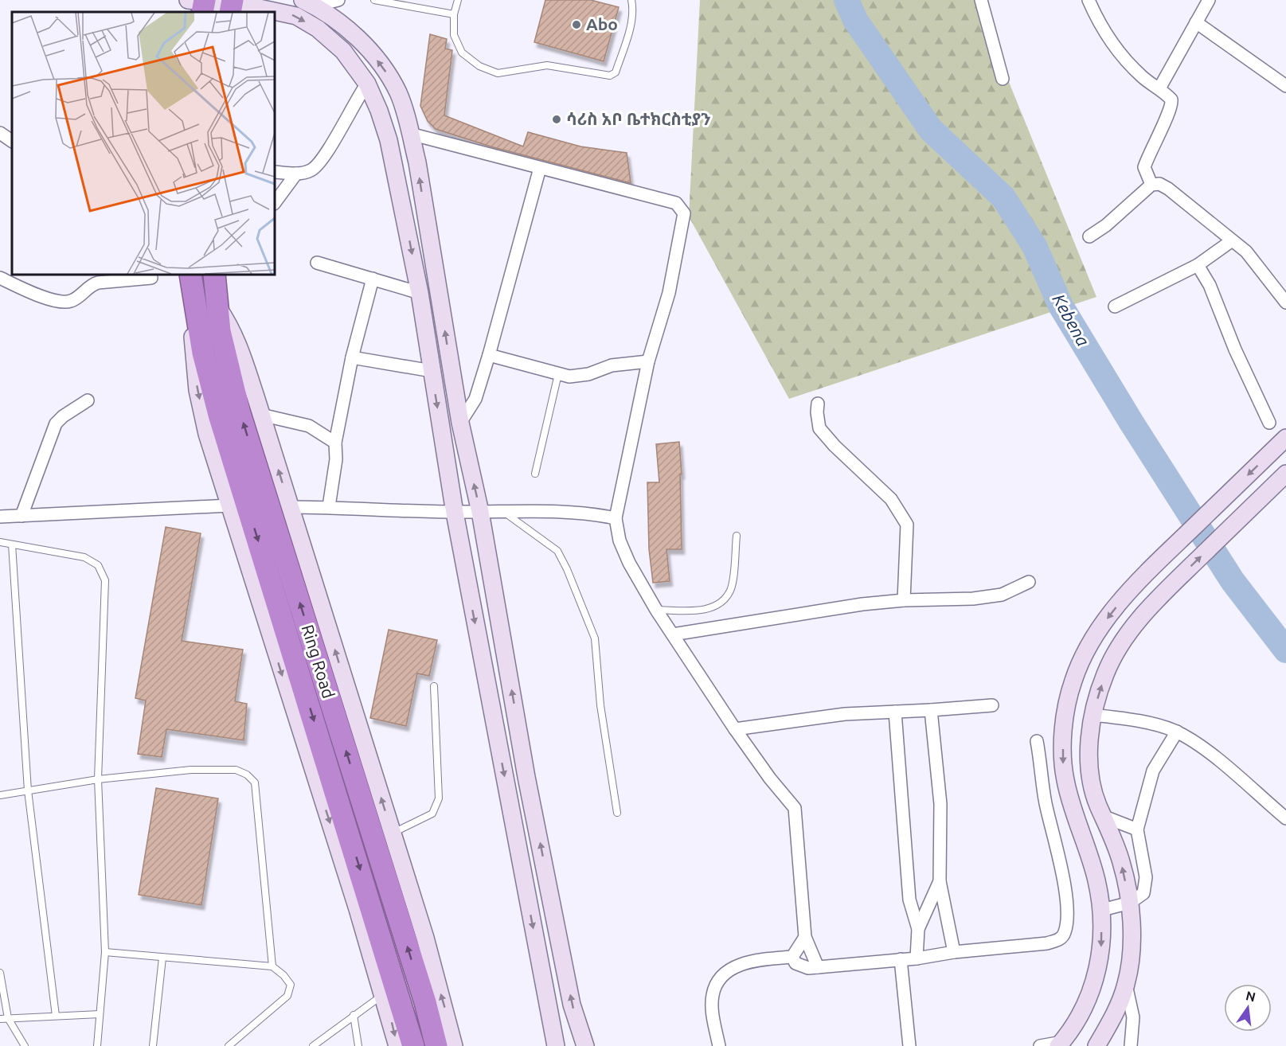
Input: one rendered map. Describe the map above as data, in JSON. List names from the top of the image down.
{
  "streets": {
    "highway": ["Ring Road"]
  },
  "water": ["Kebena"],
  "places": ["Abo", "ሳሪስ አቦ ቤተክርስቲያን"],
  "north": "top"
}
